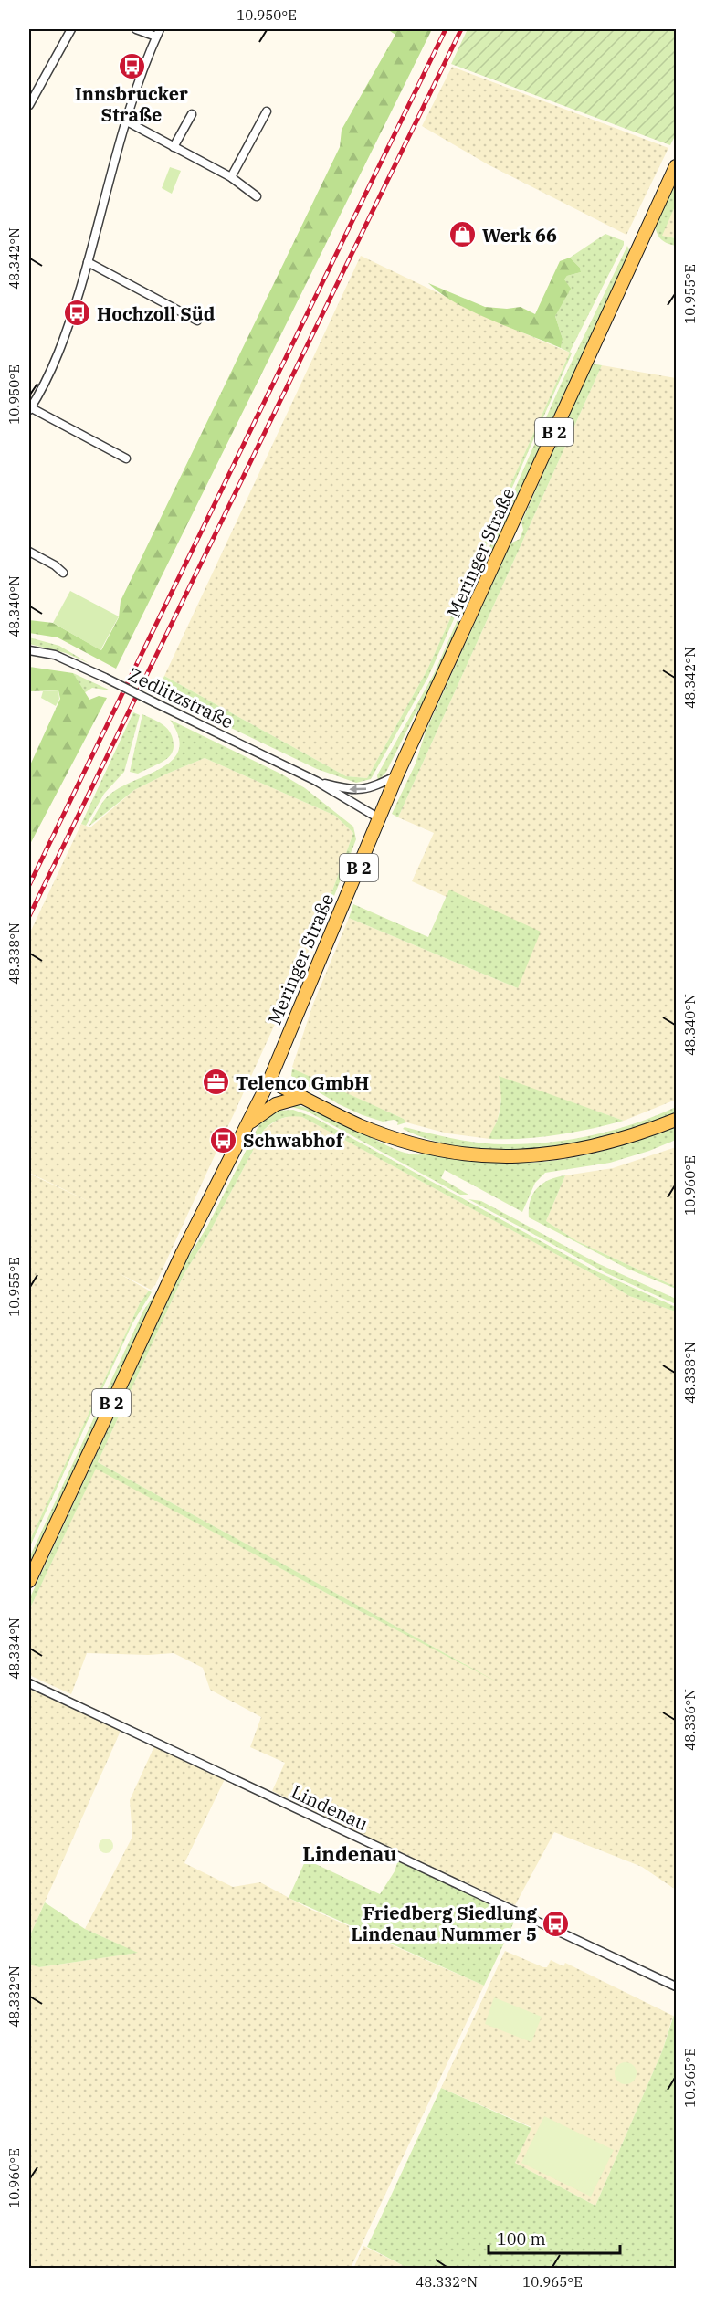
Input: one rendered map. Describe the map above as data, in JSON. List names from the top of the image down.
{
  "streets": {
    "main road": ["B 2", "Meringer Straße"],
    "street": ["Zedlitzstraße", "Lindenau"]
  },
  "crossings": [
    ["Meringer Straße", "Zedlitzstraße"]
  ],
  "districts": ["Lindenau"],
  "places": {
    "bus stop": [
      "Innsbrucker Straße",
      "Hochzoll Süd",
      "Schwabhof",
      "Friedberg Siedlung Lindenau Nummer 5"
    ],
    "shop": ["Werk 66"],
    "office": ["Telenco GmbH"]
  },
  "scale_bar": "100 m",
  "coordinates": [
    "10.950°E",
    "48.342°N",
    "10.955°E",
    "48.340°N",
    "48.338°N",
    "10.960°E",
    "48.334°N",
    "48.336°N",
    "48.332°N",
    "10.965°E"
  ]
}
